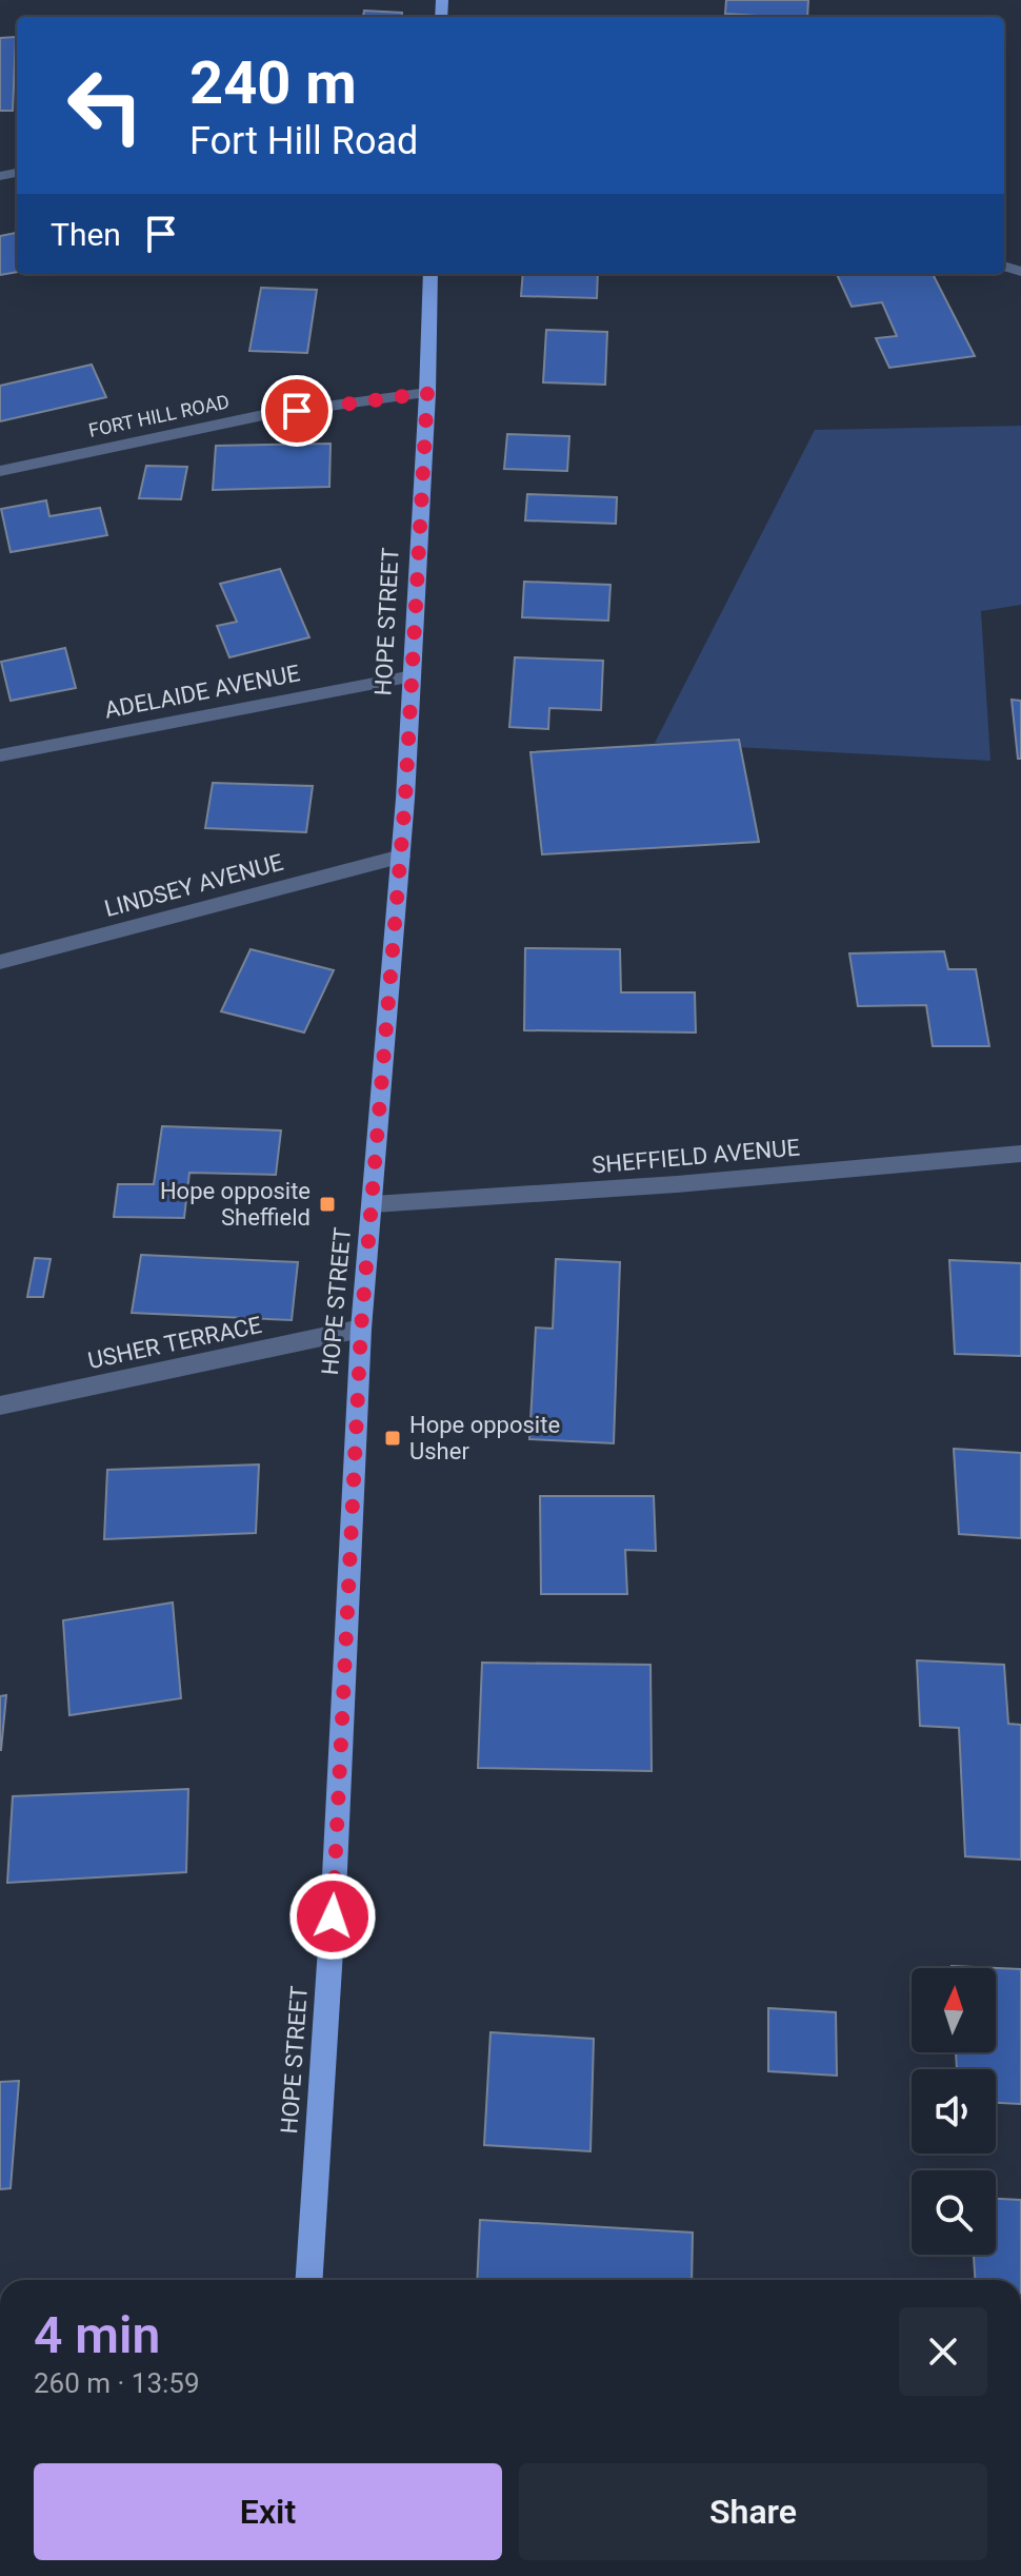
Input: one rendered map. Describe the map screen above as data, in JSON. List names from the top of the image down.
{
  "streets": {
    "main road": ["HOPE STREET"],
    "street": [
      "FORT HILL ROAD",
      "ADELAIDE AVENUE",
      "LINDSEY AVENUE",
      "SHEFFIELD AVENUE",
      "USHER TERRACE"
    ]
  },
  "crossings": [
    ["FORT HILL ROAD", "HOPE STREET"],
    ["HOPE STREET", "ADELAIDE AVENUE"],
    ["HOPE STREET", "LINDSEY AVENUE"],
    ["HOPE STREET", "SHEFFIELD AVENUE"],
    ["HOPE STREET", "USHER TERRACE"]
  ],
  "places": {
    "transit": ["Hope opposite Sheffield", "Hope opposite Usher"]
  },
  "north": "top",
  "page": {
    "turn": ["240 m", "Fort Hill Road"],
    "then": "Then",
    "heading": ["4 min", "260 m · 13:59"],
    "buttons": ["Exit", "Share"]
  }
}
